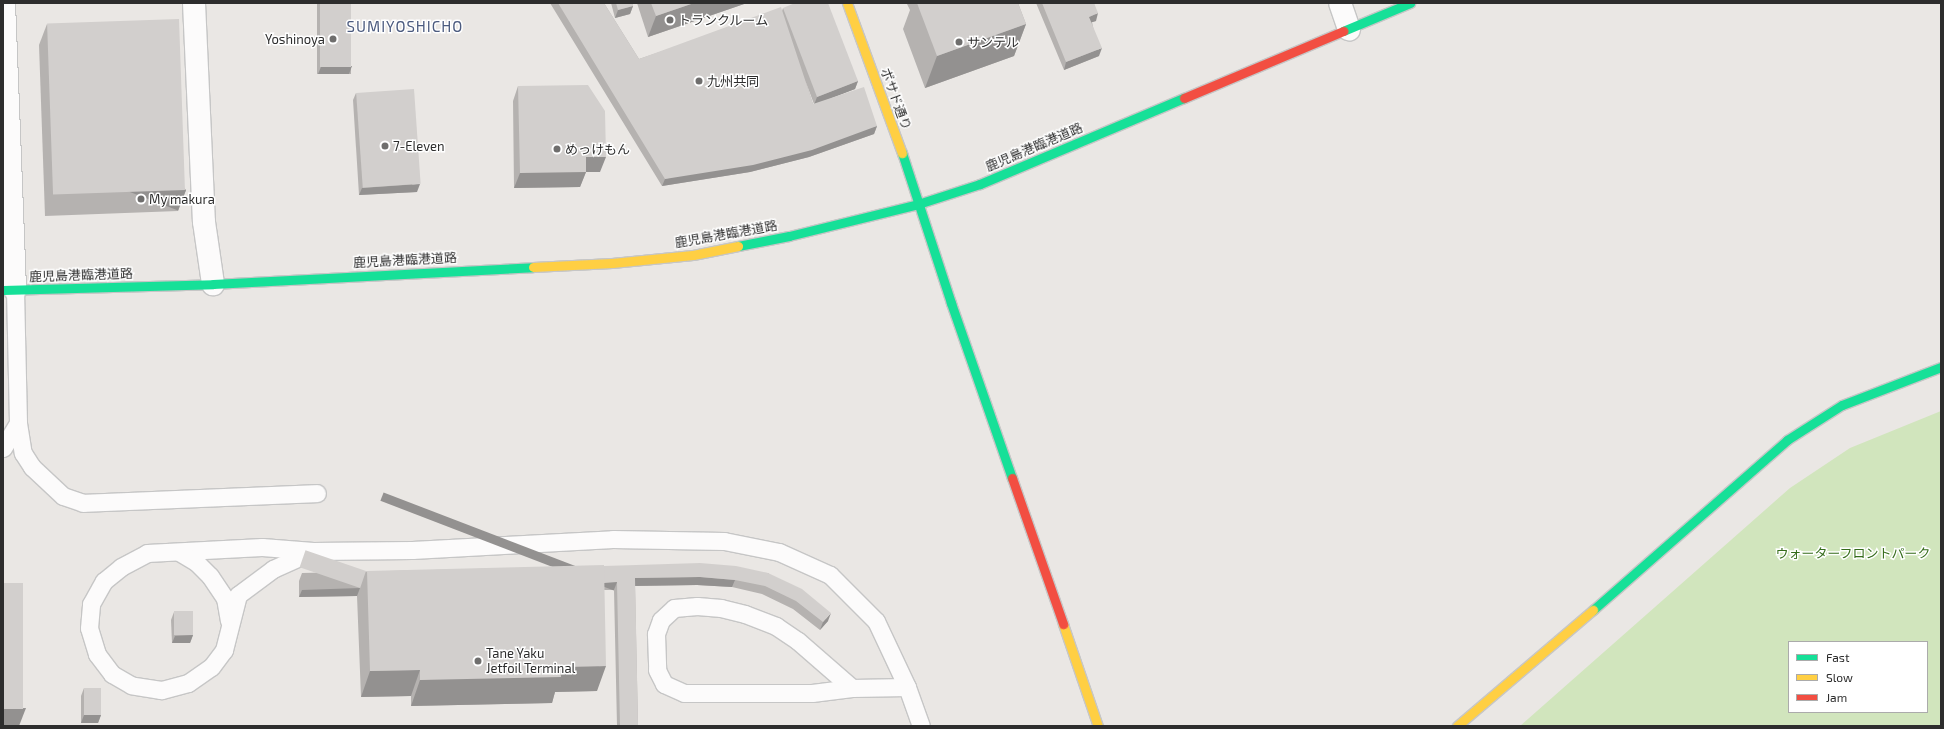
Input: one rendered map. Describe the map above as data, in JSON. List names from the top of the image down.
{
  "streets": {
    "street": ["ボサド通り", "鹿児島港臨港道路"]
  },
  "crossings": [
    ["ボサド通り", "鹿児島港臨港道路"]
  ],
  "districts": ["SUMIYOSHICHO"],
  "parks": ["ウォーターフロントパーク"],
  "places": [
    "トランクルーム",
    "Yoshinoya",
    "サンテル",
    "九州共同",
    "7-Eleven",
    "めっけもん",
    "My makura",
    "Tane Yaku Jetfoil Terminal"
  ],
  "legend": ["Fast", "Slow", "Jam"]
}
